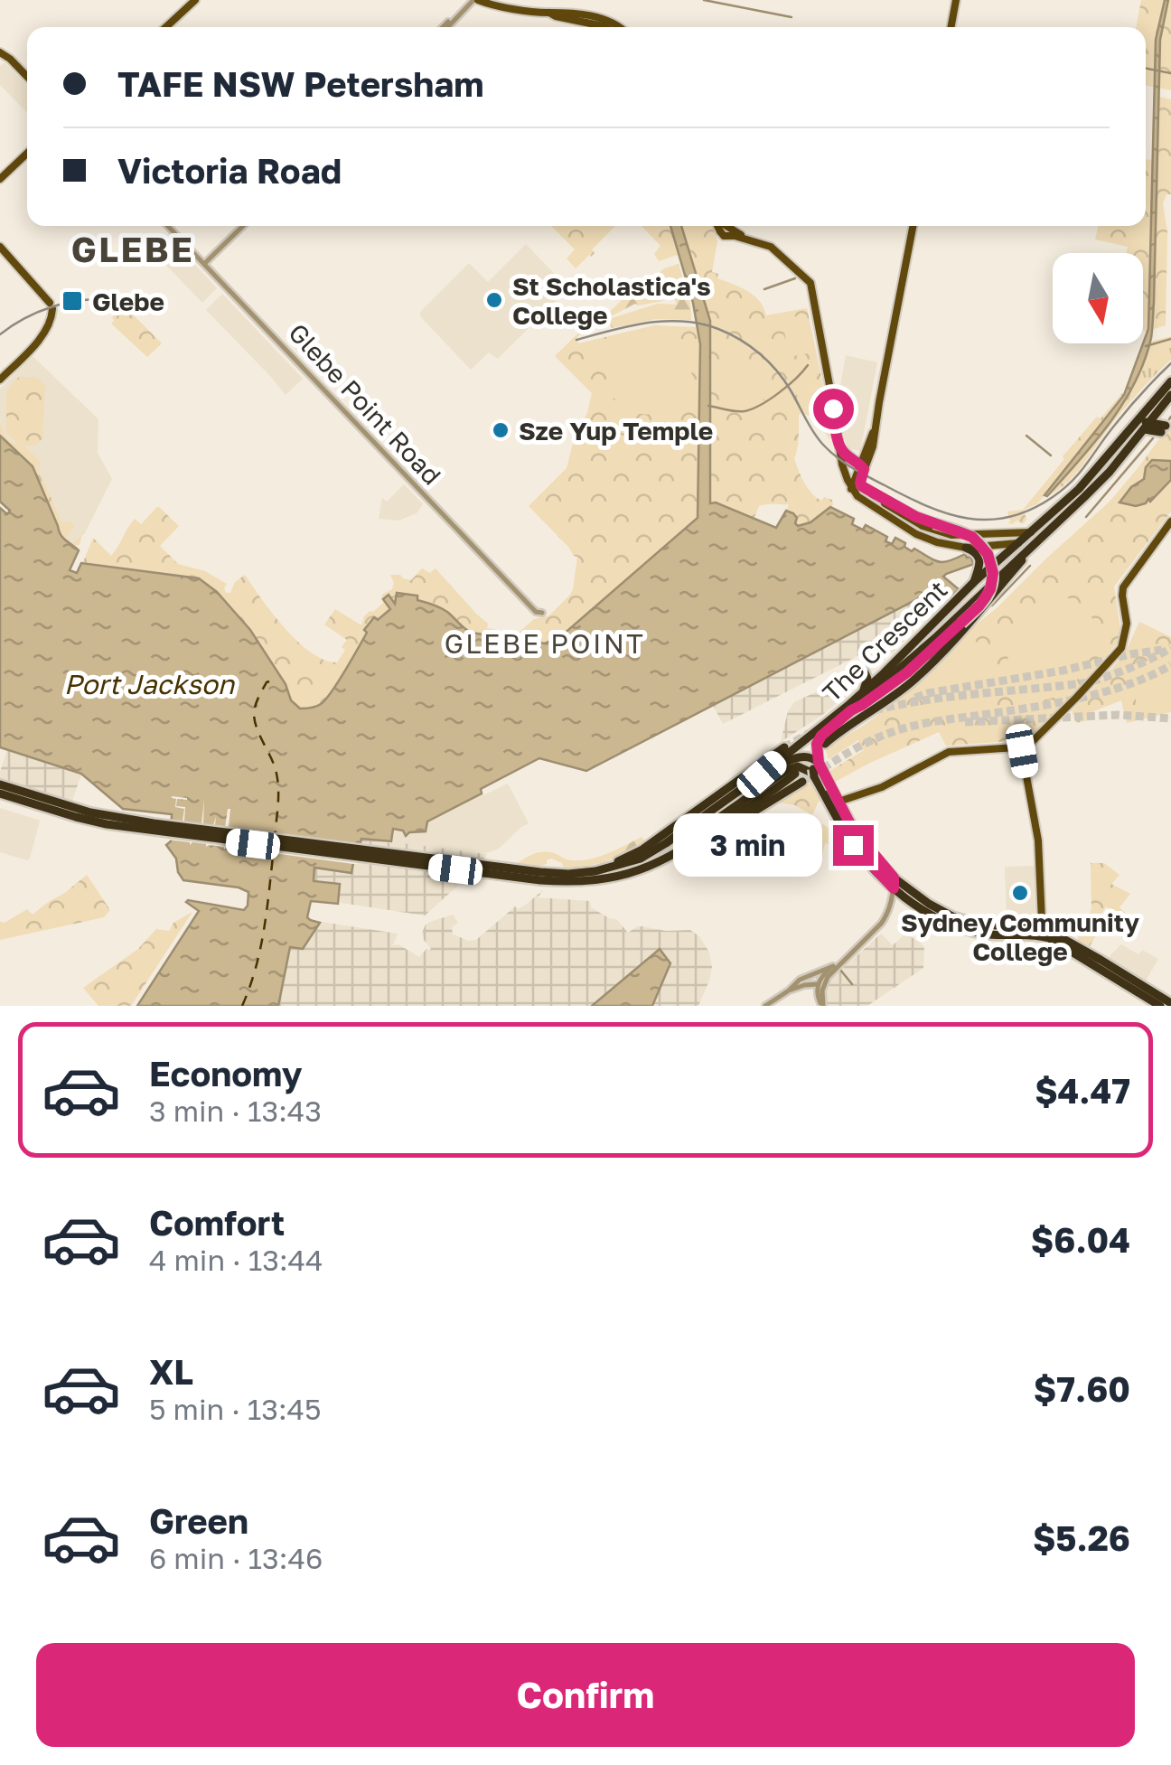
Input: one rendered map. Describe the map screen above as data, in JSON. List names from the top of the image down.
{
  "streets": {
    "highway": ["The Crescent"],
    "street": ["Glebe Point Road"]
  },
  "districts": ["GLEBE", "GLEBE POINT"],
  "water": ["Port Jackson"],
  "places": {
    "other": ["St Scholastica's College", "Sze Yup Temple", "Sydney Community College"],
    "transit": ["Glebe"]
  },
  "north": "bottom",
  "page": {
    "banner": ["TAFE NSW Petersham", "Victoria Road"],
    "bubble": "3 min",
    "list": [
      {
        "name": "Economy",
        "note": "3 min · 13:43",
        "value": "$4.47"
      },
      {
        "name": "Comfort",
        "note": "4 min · 13:44",
        "value": "$6.04"
      },
      {
        "name": "XL",
        "note": "5 min · 13:45",
        "value": "$7.60"
      },
      {
        "name": "Green",
        "note": "6 min · 13:46",
        "value": "$5.26"
      }
    ],
    "buttons": "Confirm"
  }
}
